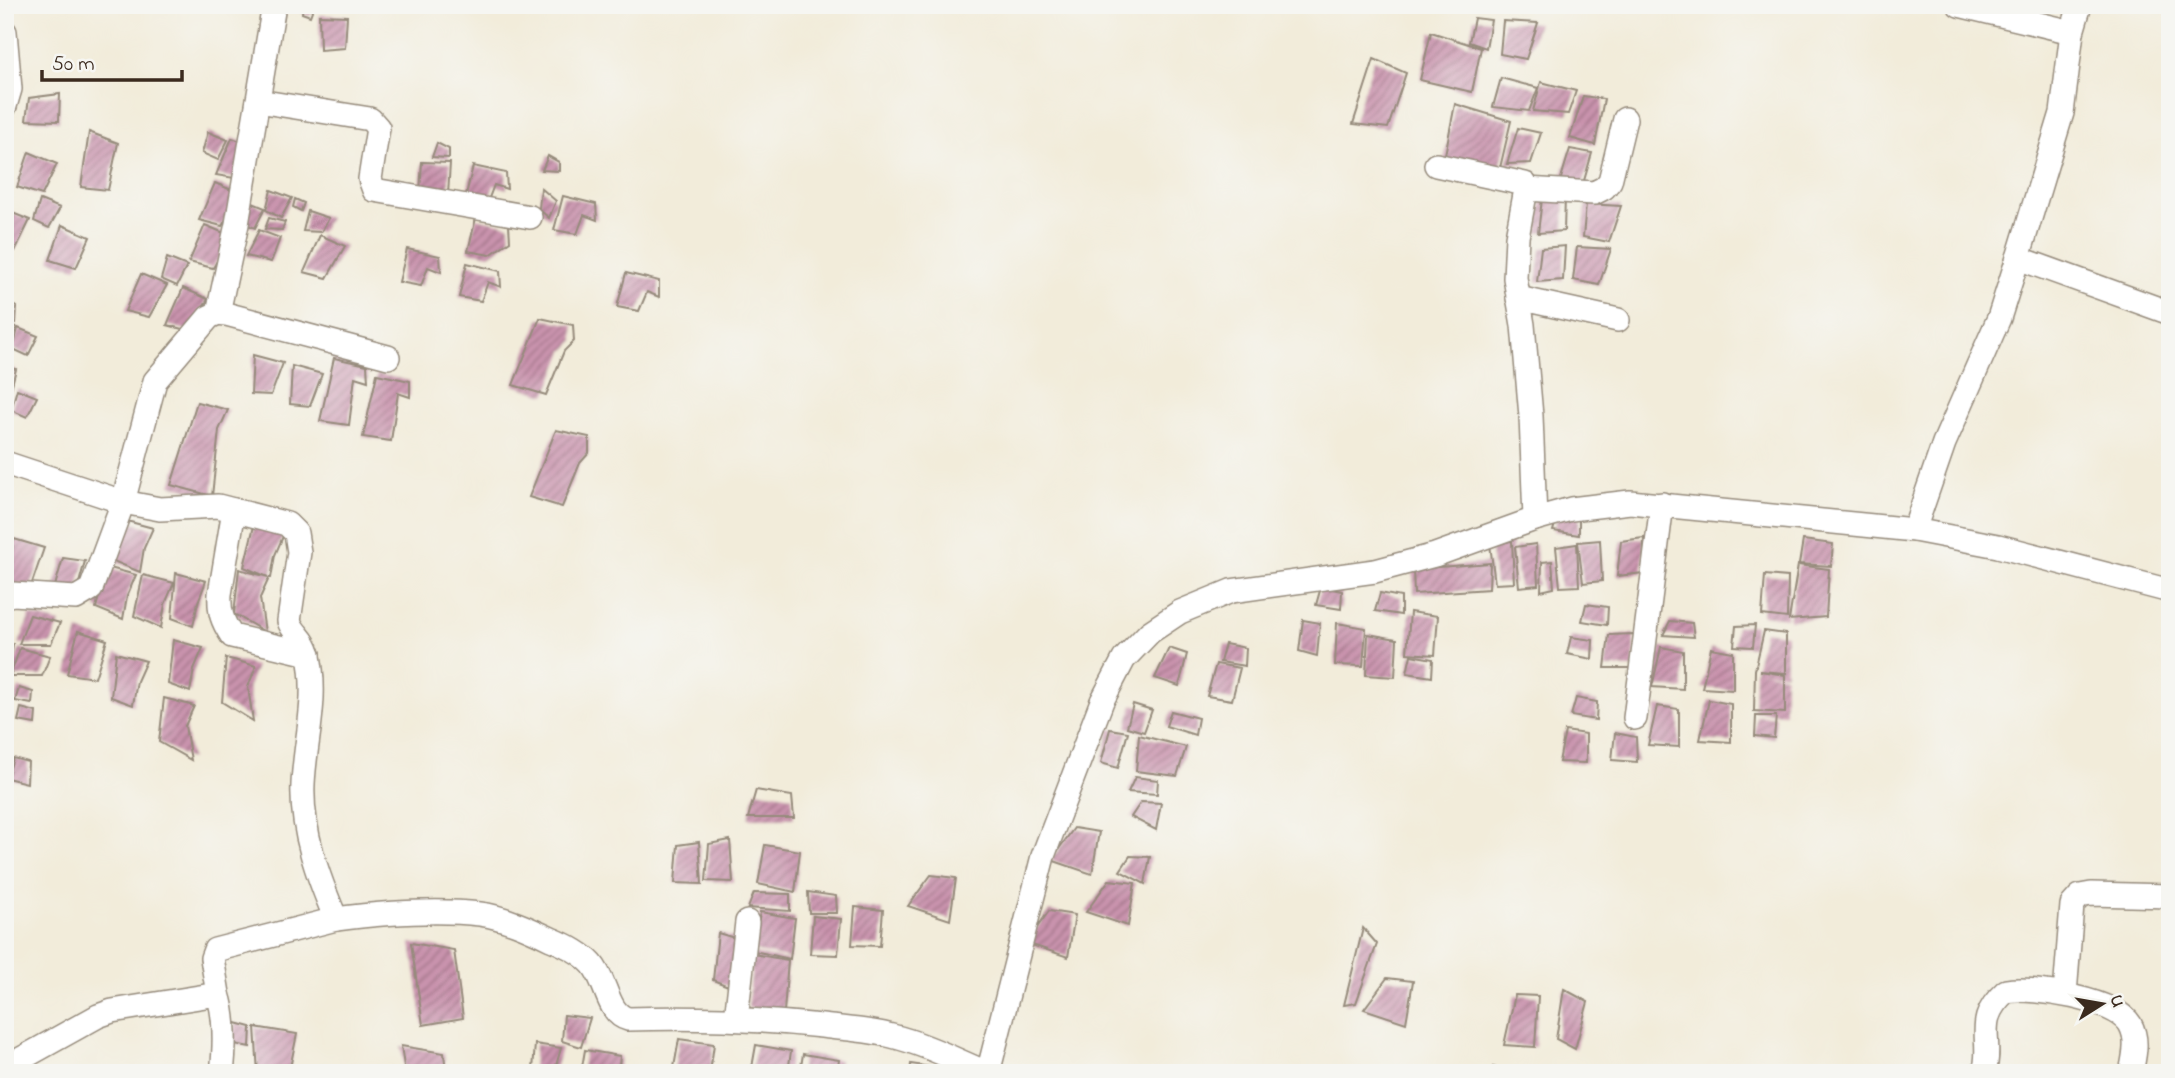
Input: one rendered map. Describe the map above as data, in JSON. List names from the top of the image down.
{
  "scale_bar": "50 m",
  "north": "right"
}
